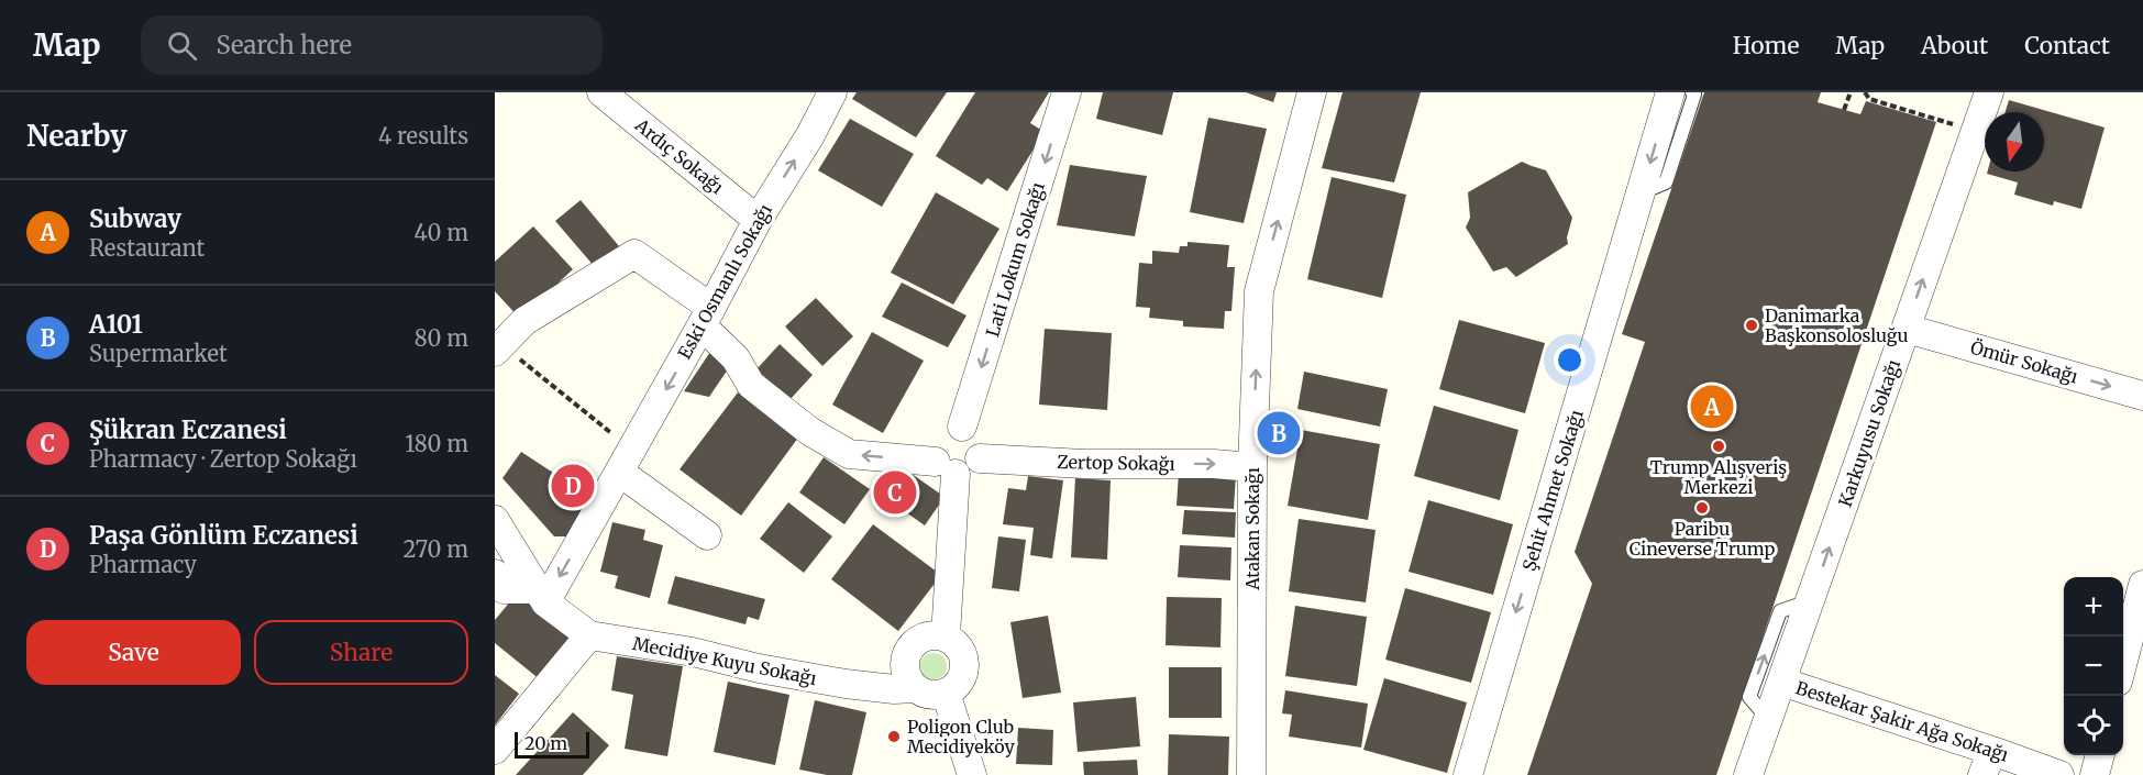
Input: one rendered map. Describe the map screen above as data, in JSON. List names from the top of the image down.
{
  "streets": {
    "street": [
      "Ardıç Sokağı",
      "Lati Lokum Sokağı",
      "Eski Osmanlı Sokağı",
      "Ömür Sokağı",
      "Karkuyusu Sokağı",
      "Zertop Sokağı",
      "Şehit Ahmet Sokağı",
      "Atakan Sokağı",
      "Mecidiye Kuyu Sokağı",
      "Bestekar Şakir Ağa Sokağı"
    ]
  },
  "crossings": [
    ["Ardıç Sokağı", "Eski Osmanlı Sokağı"],
    ["Lati Lokum Sokağı", "Zertop Sokağı"],
    ["Eski Osmanlı Sokağı", "Mecidiye Kuyu Sokağı"],
    ["Ömür Sokağı", "Karkuyusu Sokağı"],
    ["Karkuyusu Sokağı", "Bestekar Şakir Ağa Sokağı"],
    ["Zertop Sokağı", "Atakan Sokağı"]
  ],
  "one_way": [
    "Lati Lokum Sokağı",
    "Ömür Sokağı",
    "Karkuyusu Sokağı",
    "Zertop Sokağı",
    "Şehit Ahmet Sokağı",
    "Atakan Sokağı"
  ],
  "places": [
    "Danimarka Başkonsolosluğu",
    "Trump Alışveriş Merkezi",
    "Paribu Cineverse Trump",
    "Poligon Club Mecidiyeköy"
  ],
  "scale_bar": "20 m",
  "north": "bottom",
  "page": {
    "header": "Map",
    "search": "Search here",
    "nav": [
      "Home",
      "Map",
      "About",
      "Contact"
    ],
    "heading": ["Nearby", "4 results"],
    "list": [
      {
        "mark": "A",
        "name": "Subway",
        "note": "Restaurant",
        "value": "40 m"
      },
      {
        "mark": "B",
        "name": "A101",
        "note": "Supermarket",
        "value": "80 m"
      },
      {
        "mark": "C",
        "name": "Şükran Eczanesi",
        "note": "Pharmacy · Zertop Sokağı",
        "value": "180 m"
      },
      {
        "mark": "D",
        "name": "Paşa Gönlüm Eczanesi",
        "note": "Pharmacy",
        "value": "270 m"
      }
    ],
    "pins": [
      "A",
      "B",
      "D",
      "C"
    ],
    "map_buttons": ["+", "−"],
    "buttons": ["Save", "Share"],
    "scale": "20 m"
  }
}
